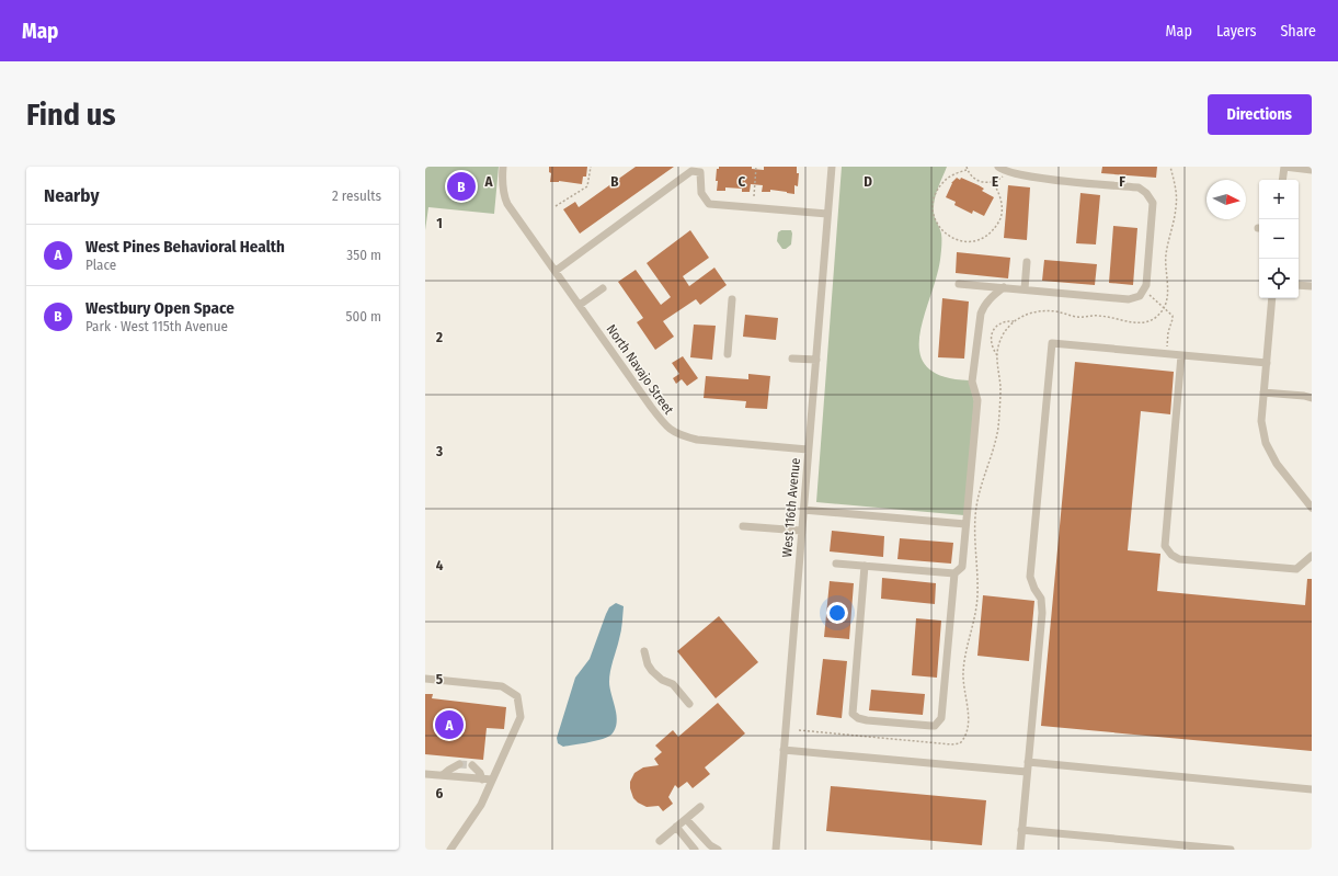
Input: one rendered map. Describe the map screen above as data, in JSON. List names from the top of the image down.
{
  "streets": {
    "street": ["North Navajo Street", "West 116th Avenue"]
  },
  "crossings": [
    ["North Navajo Street", "West 116th Avenue"]
  ],
  "north": "right",
  "page": {
    "header": "Map",
    "nav": ["Map", "Layers", "Share"],
    "buttons": "Directions",
    "title": "Find us",
    "heading": ["Nearby", "2 results"],
    "pins": ["B", "A"],
    "map_buttons": ["+", "−"],
    "list": [
      {
        "mark": "A",
        "name": "West Pines Behavioral Health",
        "note": "Place",
        "value": "350 m"
      },
      {
        "mark": "B",
        "name": "Westbury Open Space",
        "note": "Park · West 115th Avenue",
        "value": "500 m"
      }
    ]
  },
  "grid": {
    "columns": [
      "A",
      "B",
      "C",
      "D",
      "E",
      "F"
    ],
    "rows": [
      "1",
      "2",
      "3",
      "4",
      "5",
      "6"
    ]
  }
}
